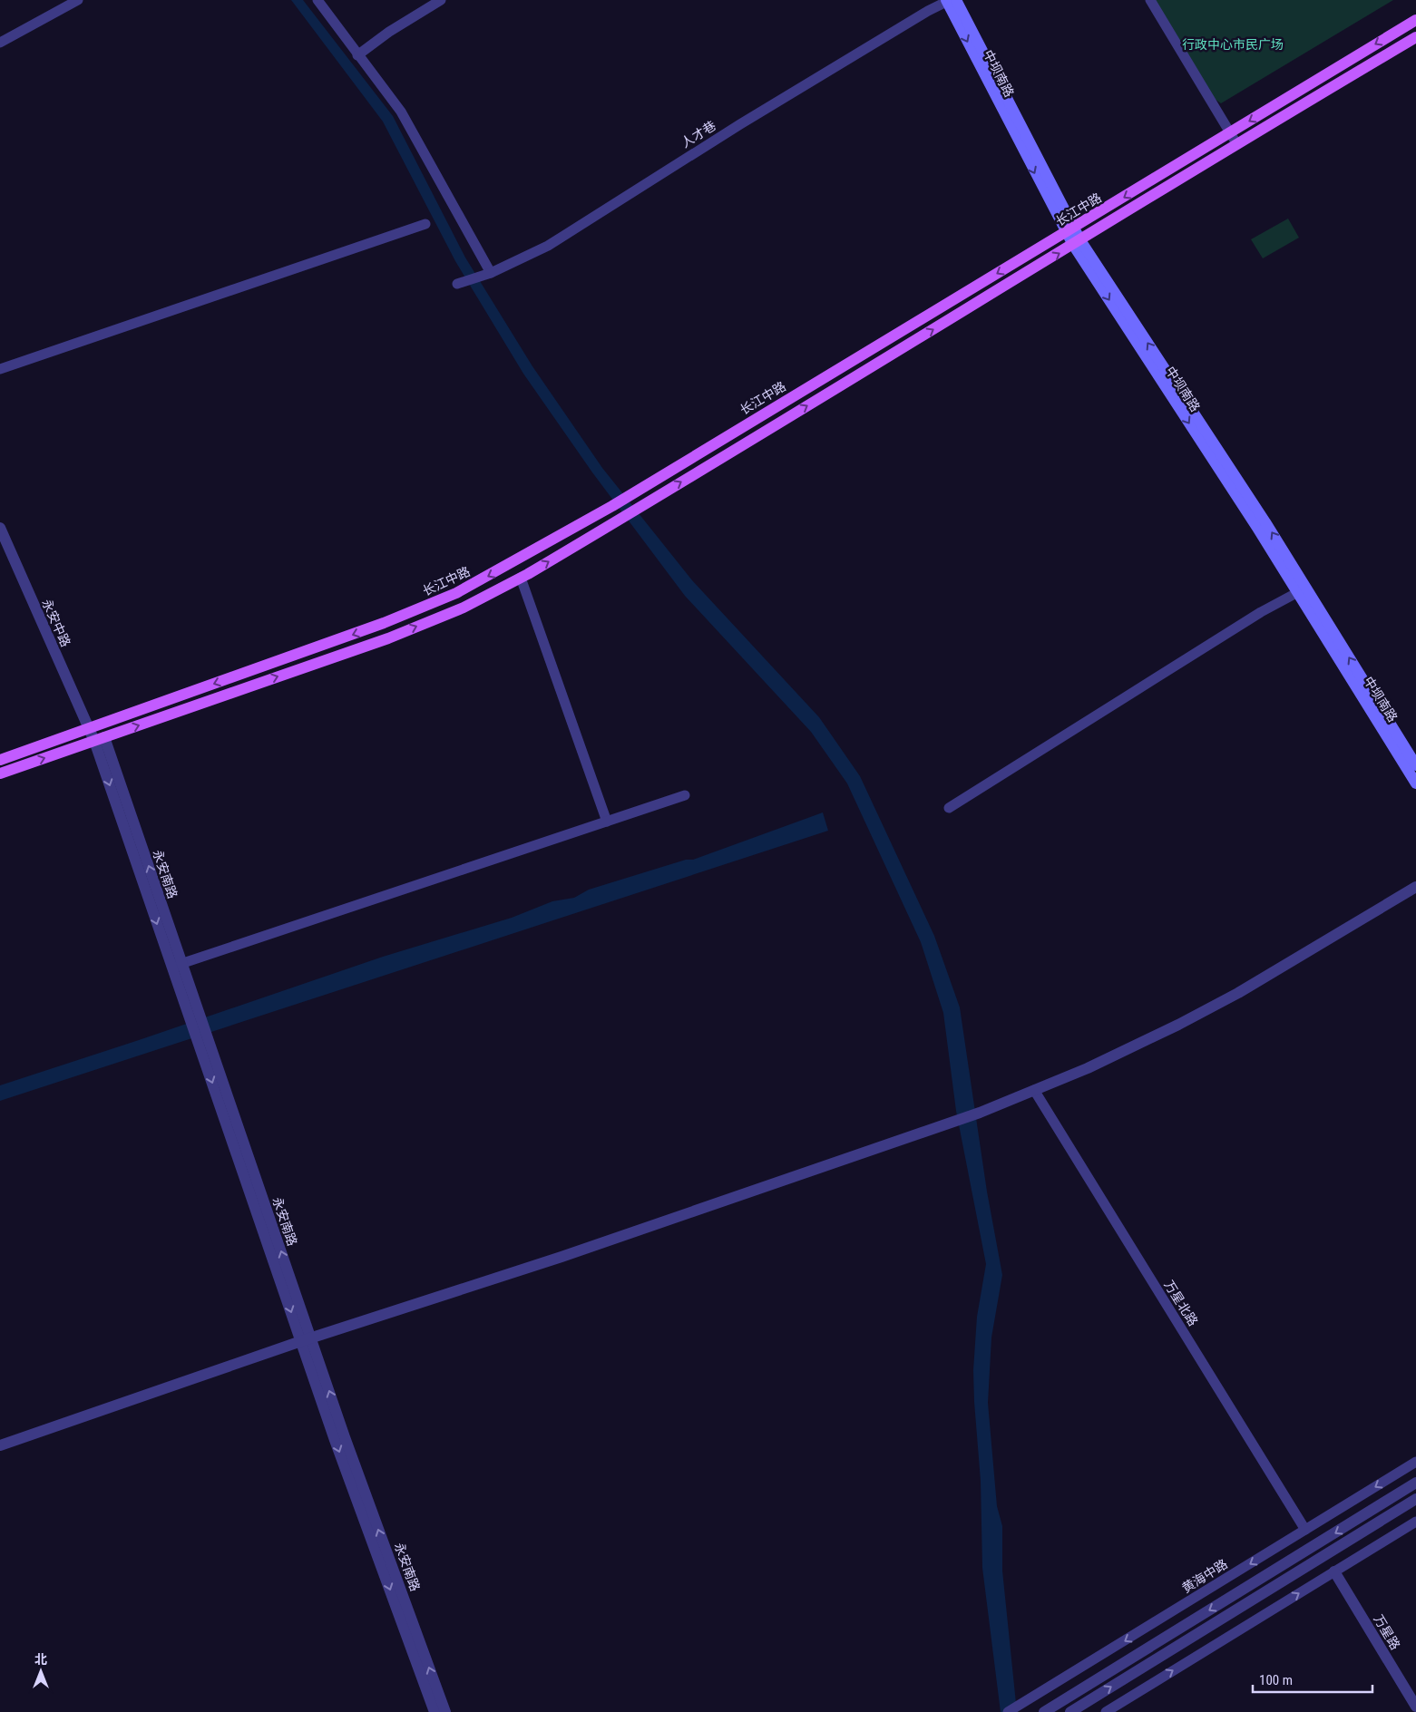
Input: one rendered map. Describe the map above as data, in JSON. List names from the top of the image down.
{
  "streets": {
    "main road": ["中坝南路", "长江中路"],
    "street": [
      "人才巷",
      "永安中路",
      "永安南路",
      "万星北路",
      "黄海中路",
      "万星路"
    ]
  },
  "crossings": [
    ["中坝南路", "长江中路"],
    ["长江中路", "永安中路"],
    ["永安中路", "永安南路"],
    ["万星北路", "黄海中路"]
  ],
  "parks": ["行政中心市民广场"],
  "scale_bar": "100 m",
  "north": "top"
}
